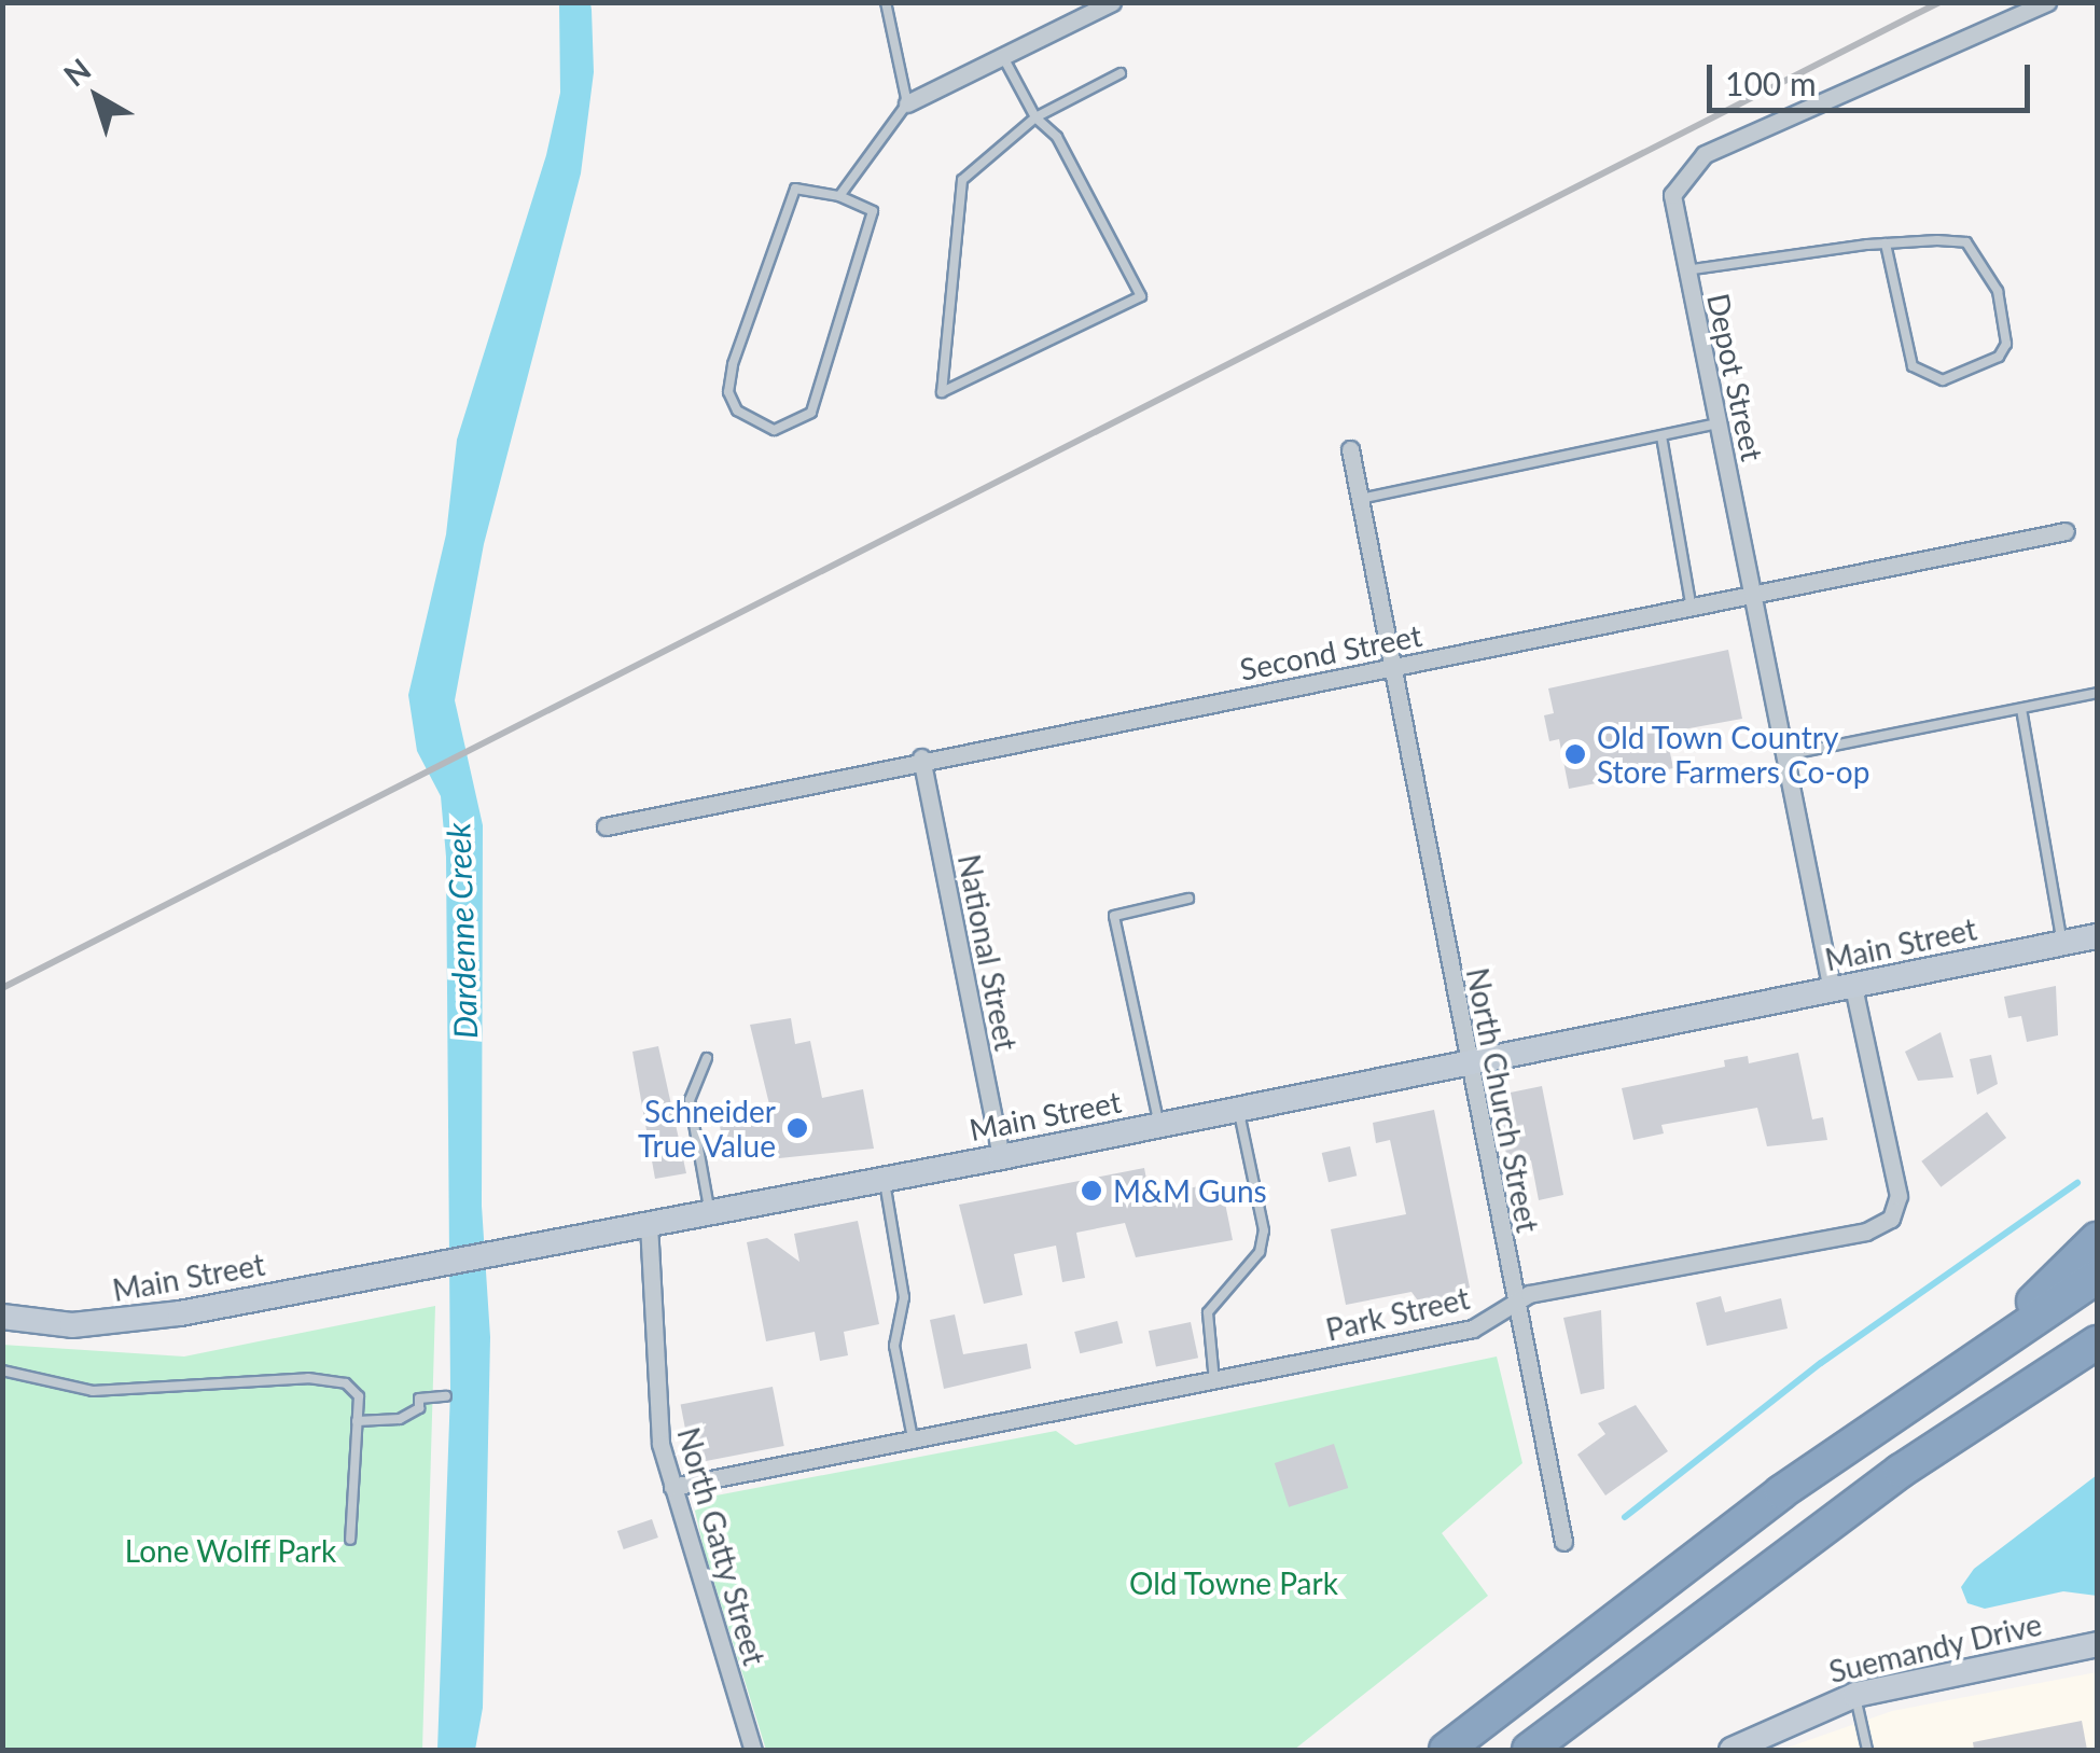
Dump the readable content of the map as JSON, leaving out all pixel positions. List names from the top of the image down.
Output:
{
  "streets": {
    "street": [
      "Depot Street",
      "Second Street",
      "Main Street",
      "National Street",
      "North Church Street",
      "Park Street",
      "North Gatty Street",
      "Suemandy Drive"
    ]
  },
  "crossings": [
    ["Depot Street", "Second Street"],
    ["Depot Street", "Main Street"],
    ["Depot Street", "Park Street"],
    ["Second Street", "National Street"],
    ["Second Street", "North Church Street"],
    ["Main Street", "National Street"],
    ["Main Street", "North Church Street"],
    ["Main Street", "Park Street"],
    ["Main Street", "North Gatty Street"],
    ["North Church Street", "Park Street"],
    ["Park Street", "North Gatty Street"]
  ],
  "water": ["Dardenne Creek"],
  "parks": ["Lone Wolff Park", "Old Towne Park"],
  "places": ["Old Town Country Store Farmers Co-op", "Schneider True Value", "M&M Guns"],
  "scale_bar": "100 m",
  "north": "top left"
}
